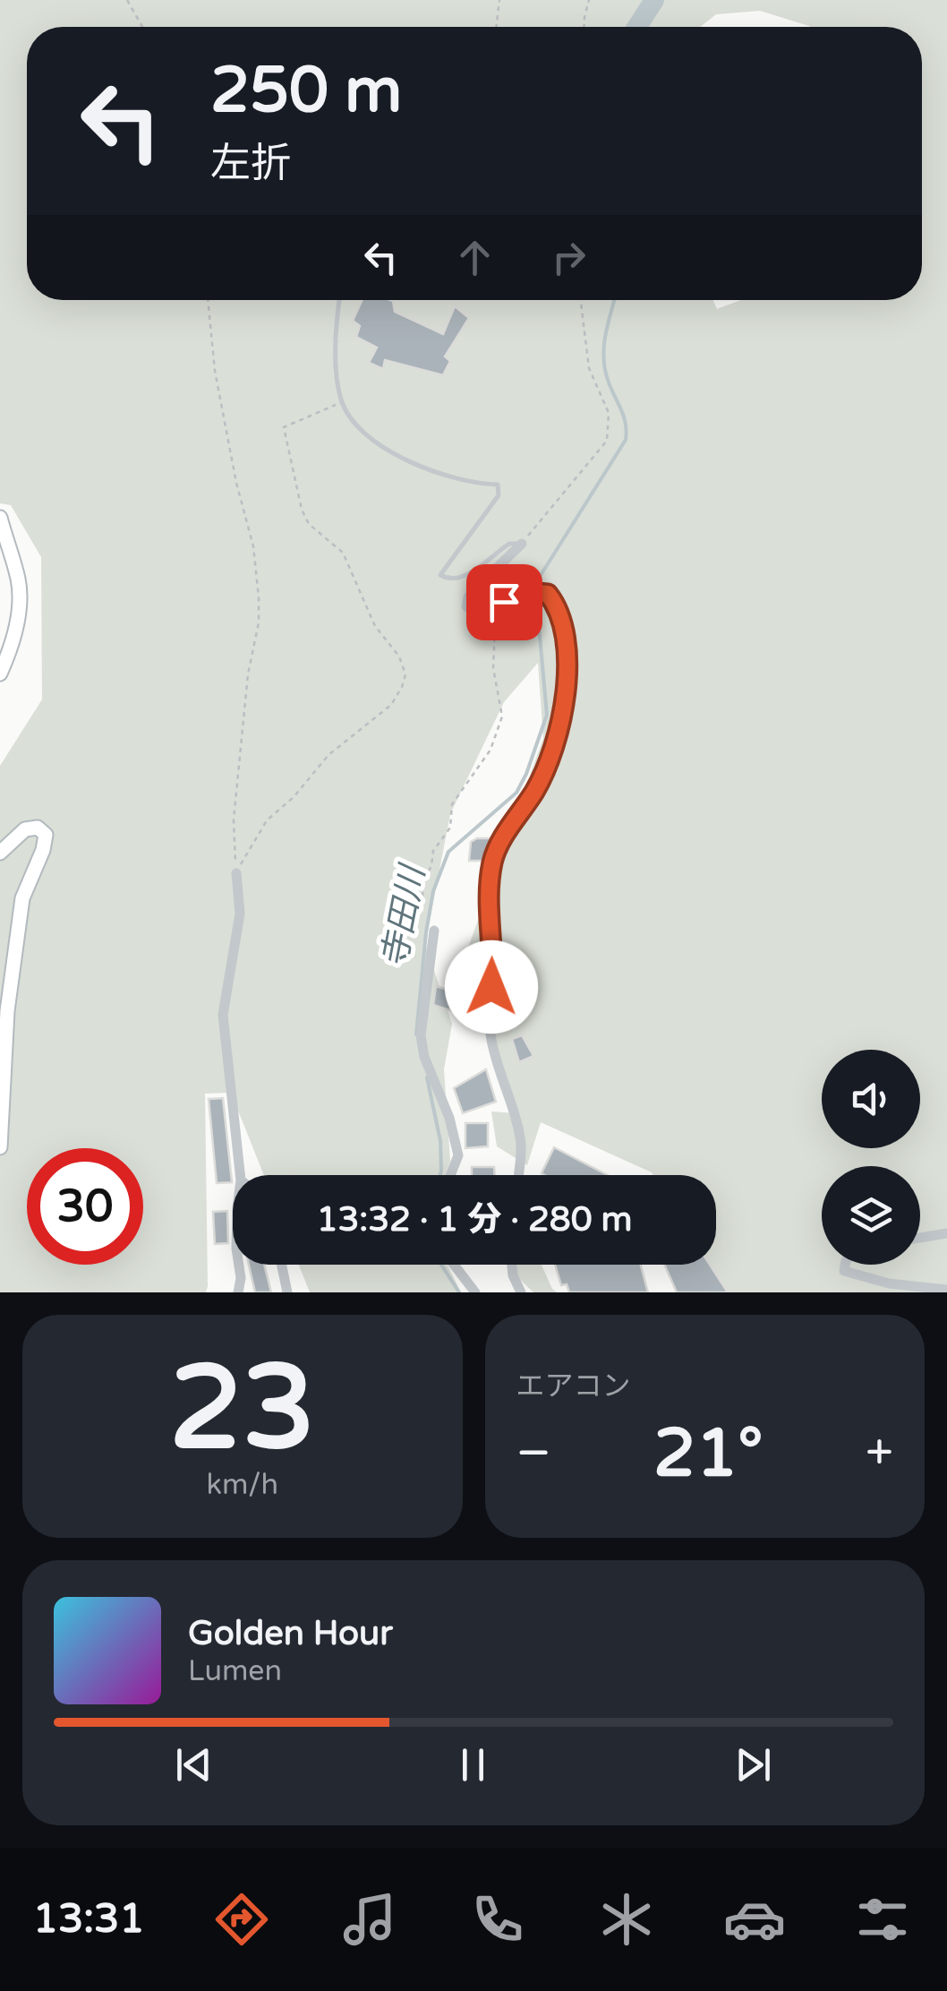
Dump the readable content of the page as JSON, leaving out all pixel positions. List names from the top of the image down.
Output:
{
  "water": ["寺田川"],
  "page": {
    "turn": ["250 m", "左折"],
    "limit": "30",
    "trip": "13:32 · 1 分 · 280 m",
    "tile": [
      ["23", "km/h"],
      "エアコン"
    ],
    "heat": ["−", "21°", "+"],
    "song": ["Golden Hour", "Lumen"],
    "tabs": "13:31"
  }
}
